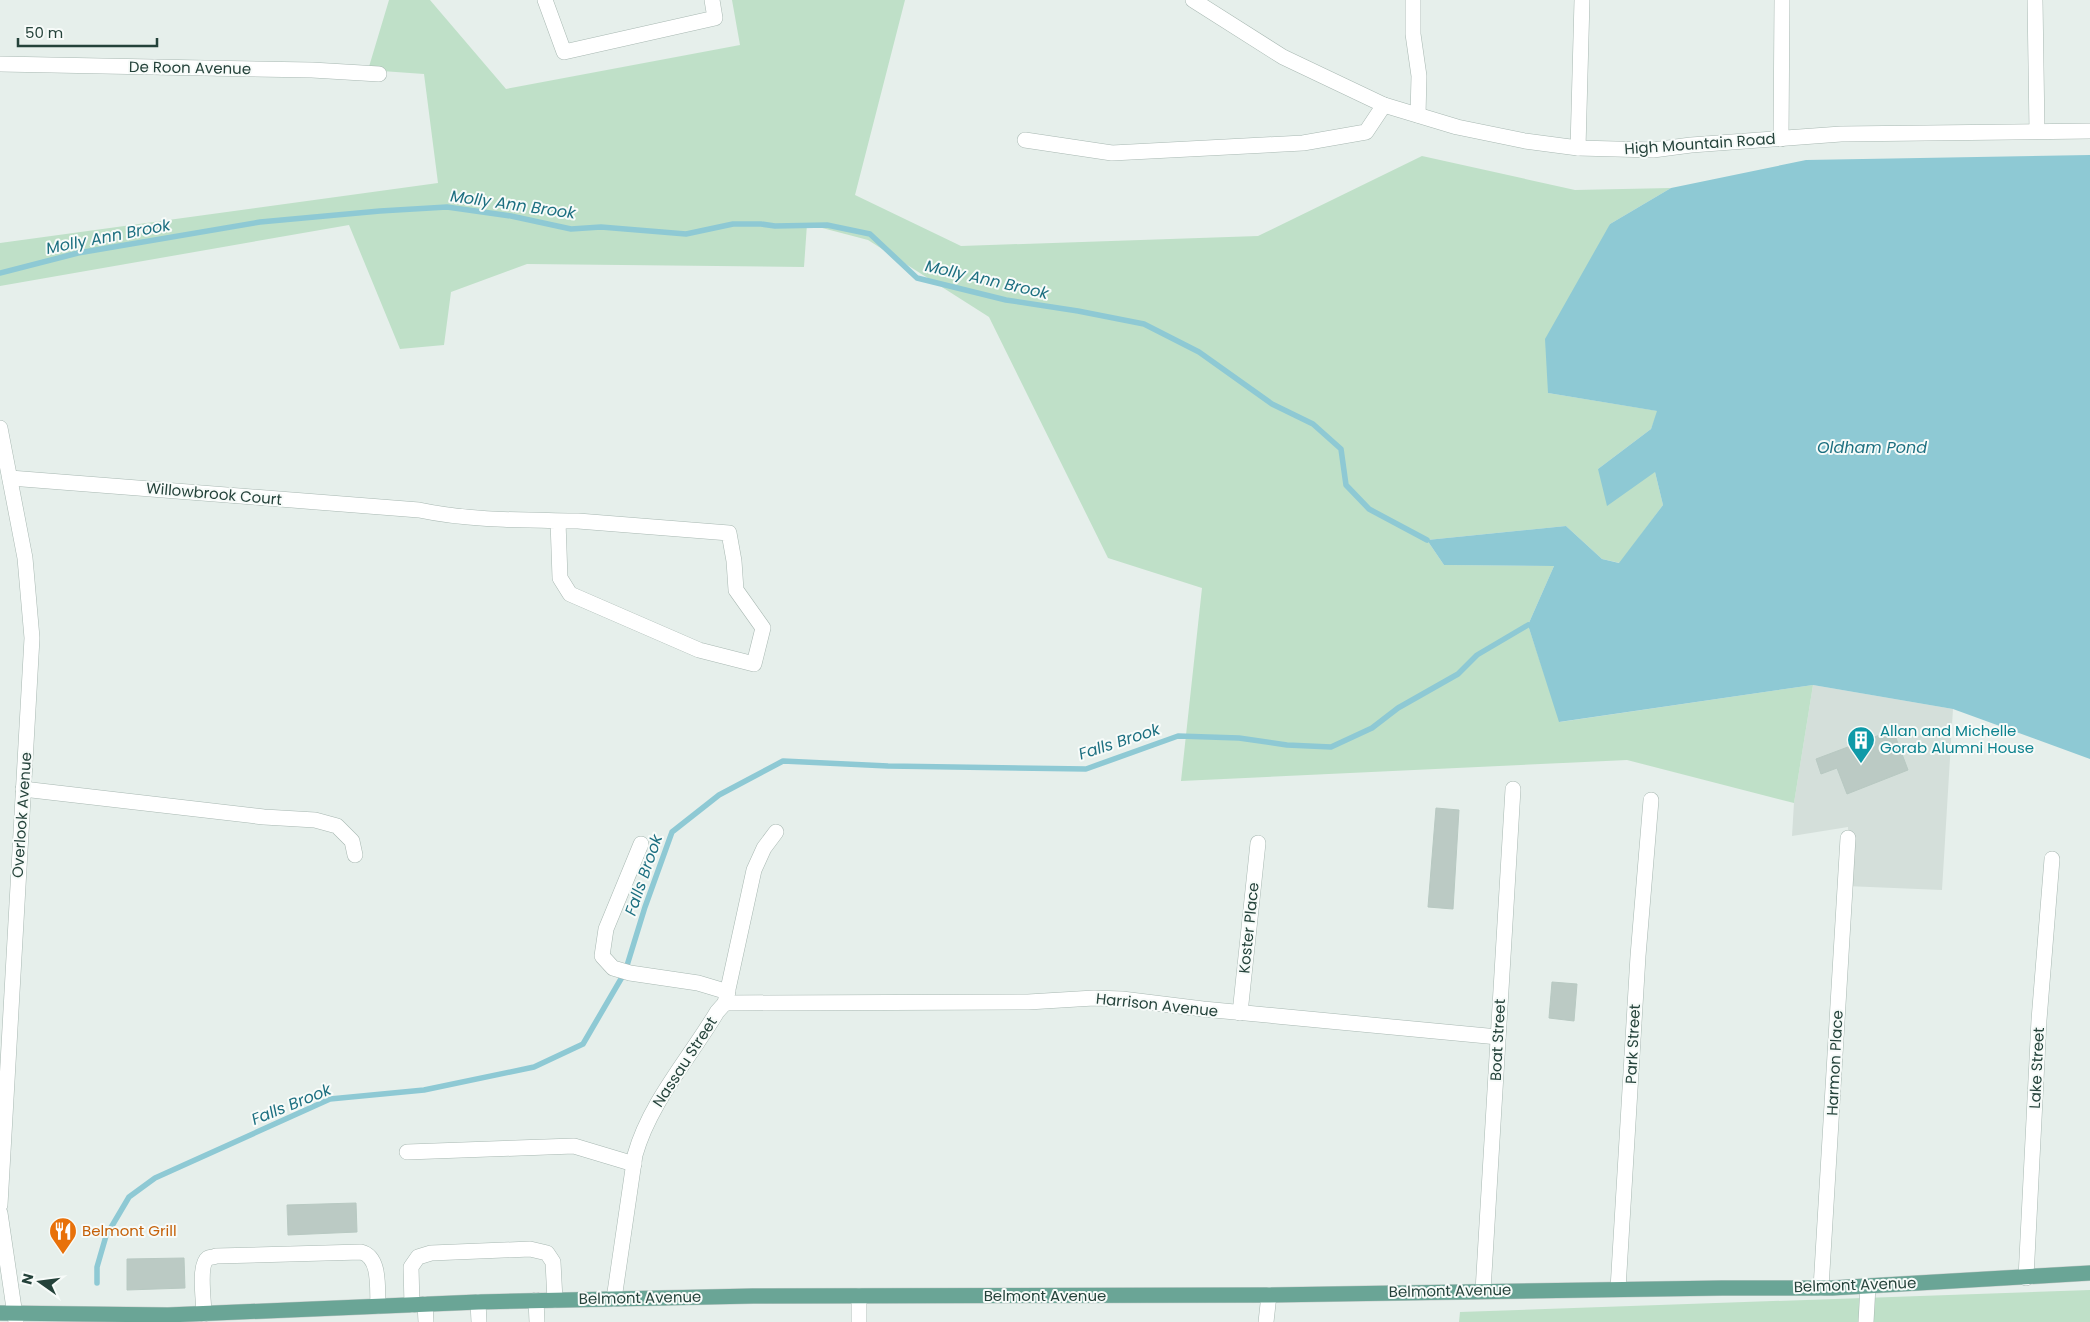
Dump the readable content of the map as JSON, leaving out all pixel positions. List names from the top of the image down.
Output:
{
  "streets": {
    "main road": ["Belmont Avenue"],
    "street": [
      "De Roon Avenue",
      "High Mountain Road",
      "Willowbrook Court",
      "Overlook Avenue",
      "Koster Place",
      "Harrison Avenue",
      "Boat Street",
      "Park Street",
      "Nassau Street",
      "Harmon Place",
      "Lake Street"
    ]
  },
  "crossings": [
    ["Willowbrook Court", "Overlook Avenue"],
    ["Koster Place", "Harrison Avenue"],
    ["Harrison Avenue", "Boat Street"],
    ["Harrison Avenue", "Nassau Street"],
    ["Boat Street", "Belmont Avenue"],
    ["Park Street", "Belmont Avenue"],
    ["Nassau Street", "Belmont Avenue"],
    ["Harmon Place", "Belmont Avenue"],
    ["Lake Street", "Belmont Avenue"]
  ],
  "water": ["Molly Ann Brook", "Oldham Pond", "Falls Brook"],
  "places": {
    "building": ["Allan and Michelle Gorab Alumni House"],
    "restaurant": ["Belmont Grill"]
  },
  "scale_bar": "50 m",
  "north": "left"
}
